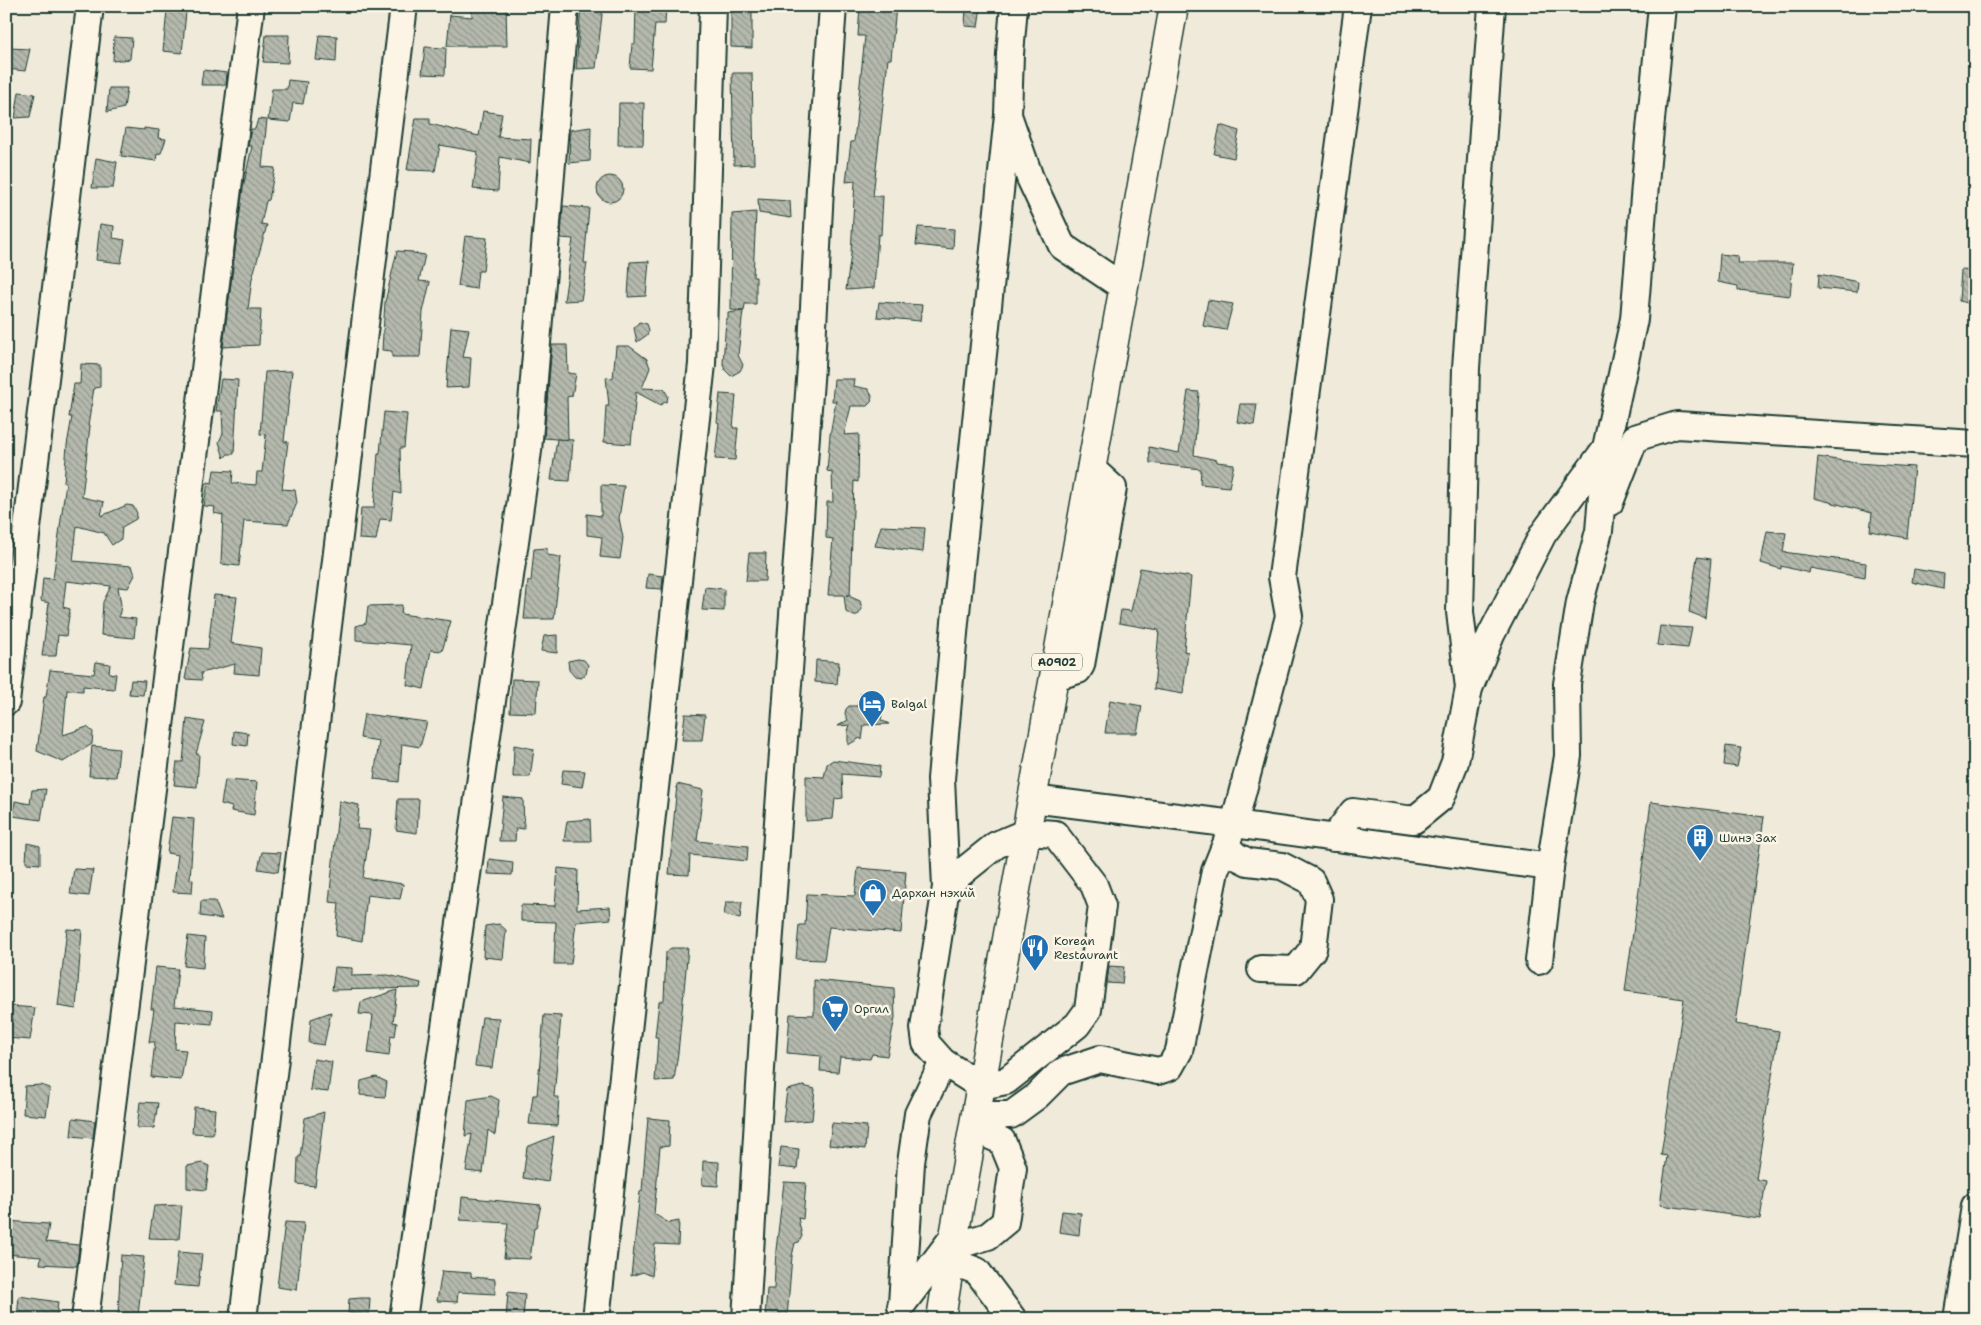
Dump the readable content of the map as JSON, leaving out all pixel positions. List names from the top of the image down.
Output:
{
  "streets": {
    "highway": ["A0902"]
  },
  "places": {
    "hotel": ["Baigal"],
    "building": ["Шинэ Зах"],
    "shop": ["Дархан нэхий"],
    "restaurant": ["Korean Restaurant"],
    "supermarket": ["Оргил"]
  }
}
